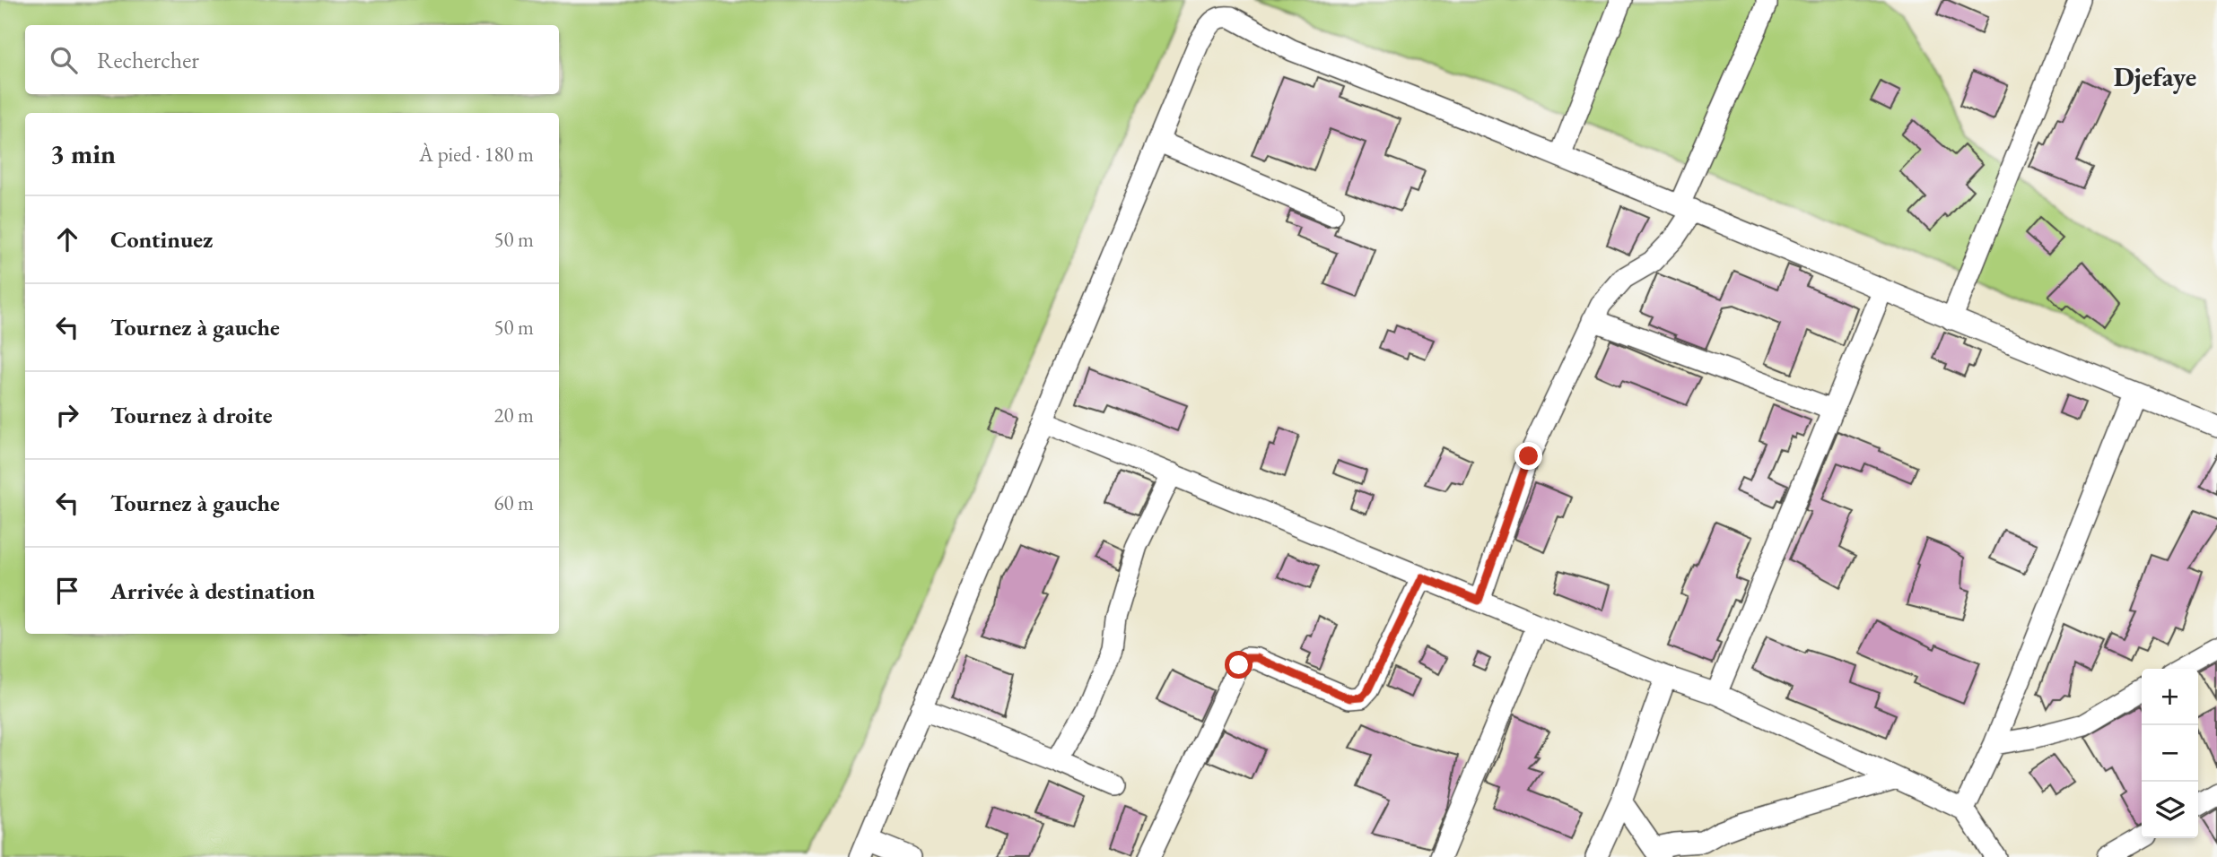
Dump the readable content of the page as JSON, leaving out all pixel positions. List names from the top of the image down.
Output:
{
  "districts": ["Djefaye"],
  "page": {
    "search": "Rechercher",
    "heading": ["3 min", "À pied · 180 m"],
    "list": [
      ["Continuez", "50 m"],
      ["Tournez à gauche", "50 m"],
      ["Tournez à droite", "20 m"],
      ["Tournez à gauche", "60 m"],
      "Arrivée à destination"
    ],
    "map_buttons": ["+", "−"]
  }
}
